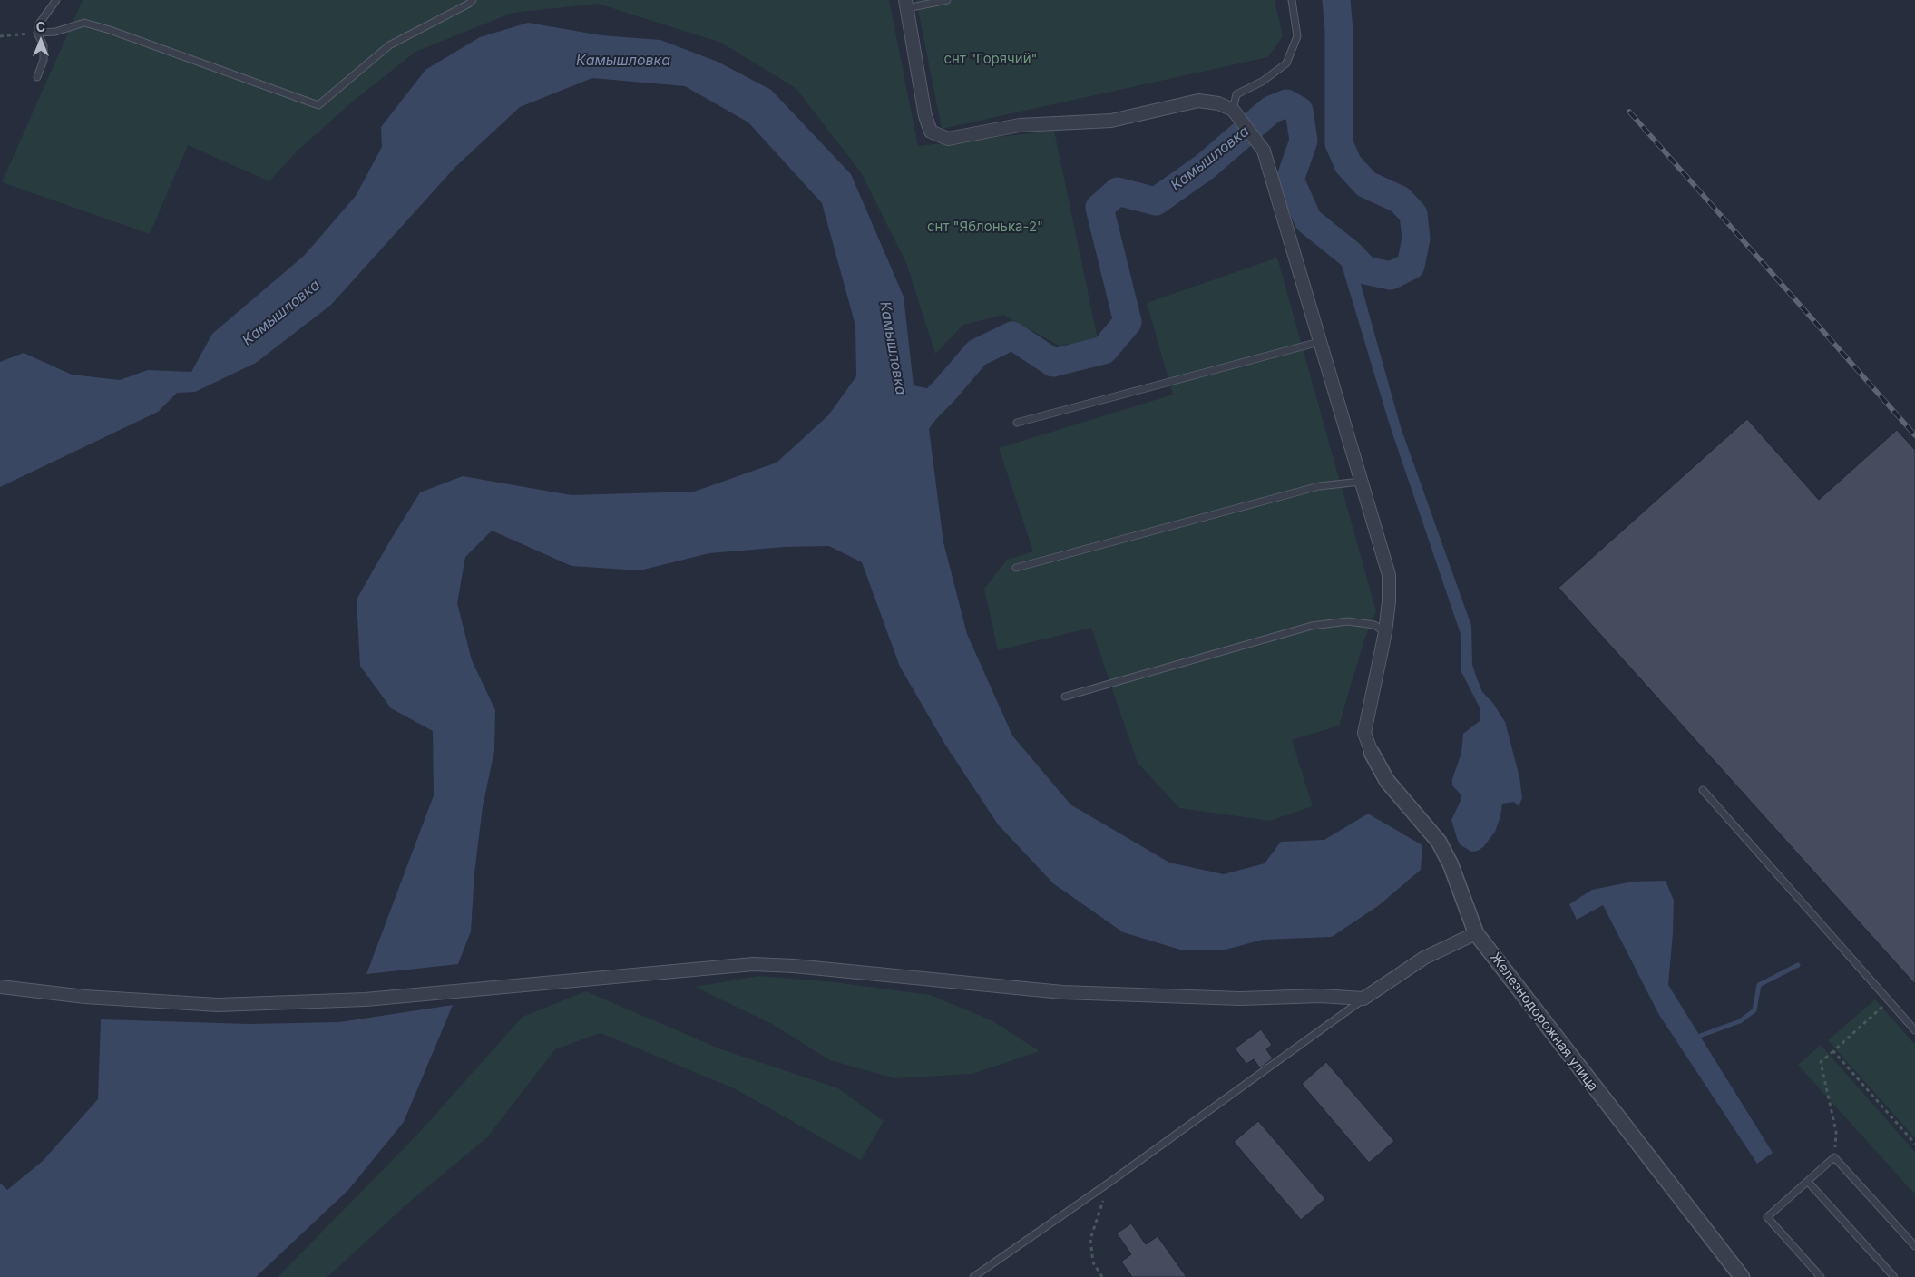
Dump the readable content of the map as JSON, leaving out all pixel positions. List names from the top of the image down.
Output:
{
  "streets": {
    "street": ["Железнодорожная улица"]
  },
  "water": ["Камышловка"],
  "parks": ["снт \"Горячий\"", "снт \"Яблонька-2\""],
  "north": "top"
}
